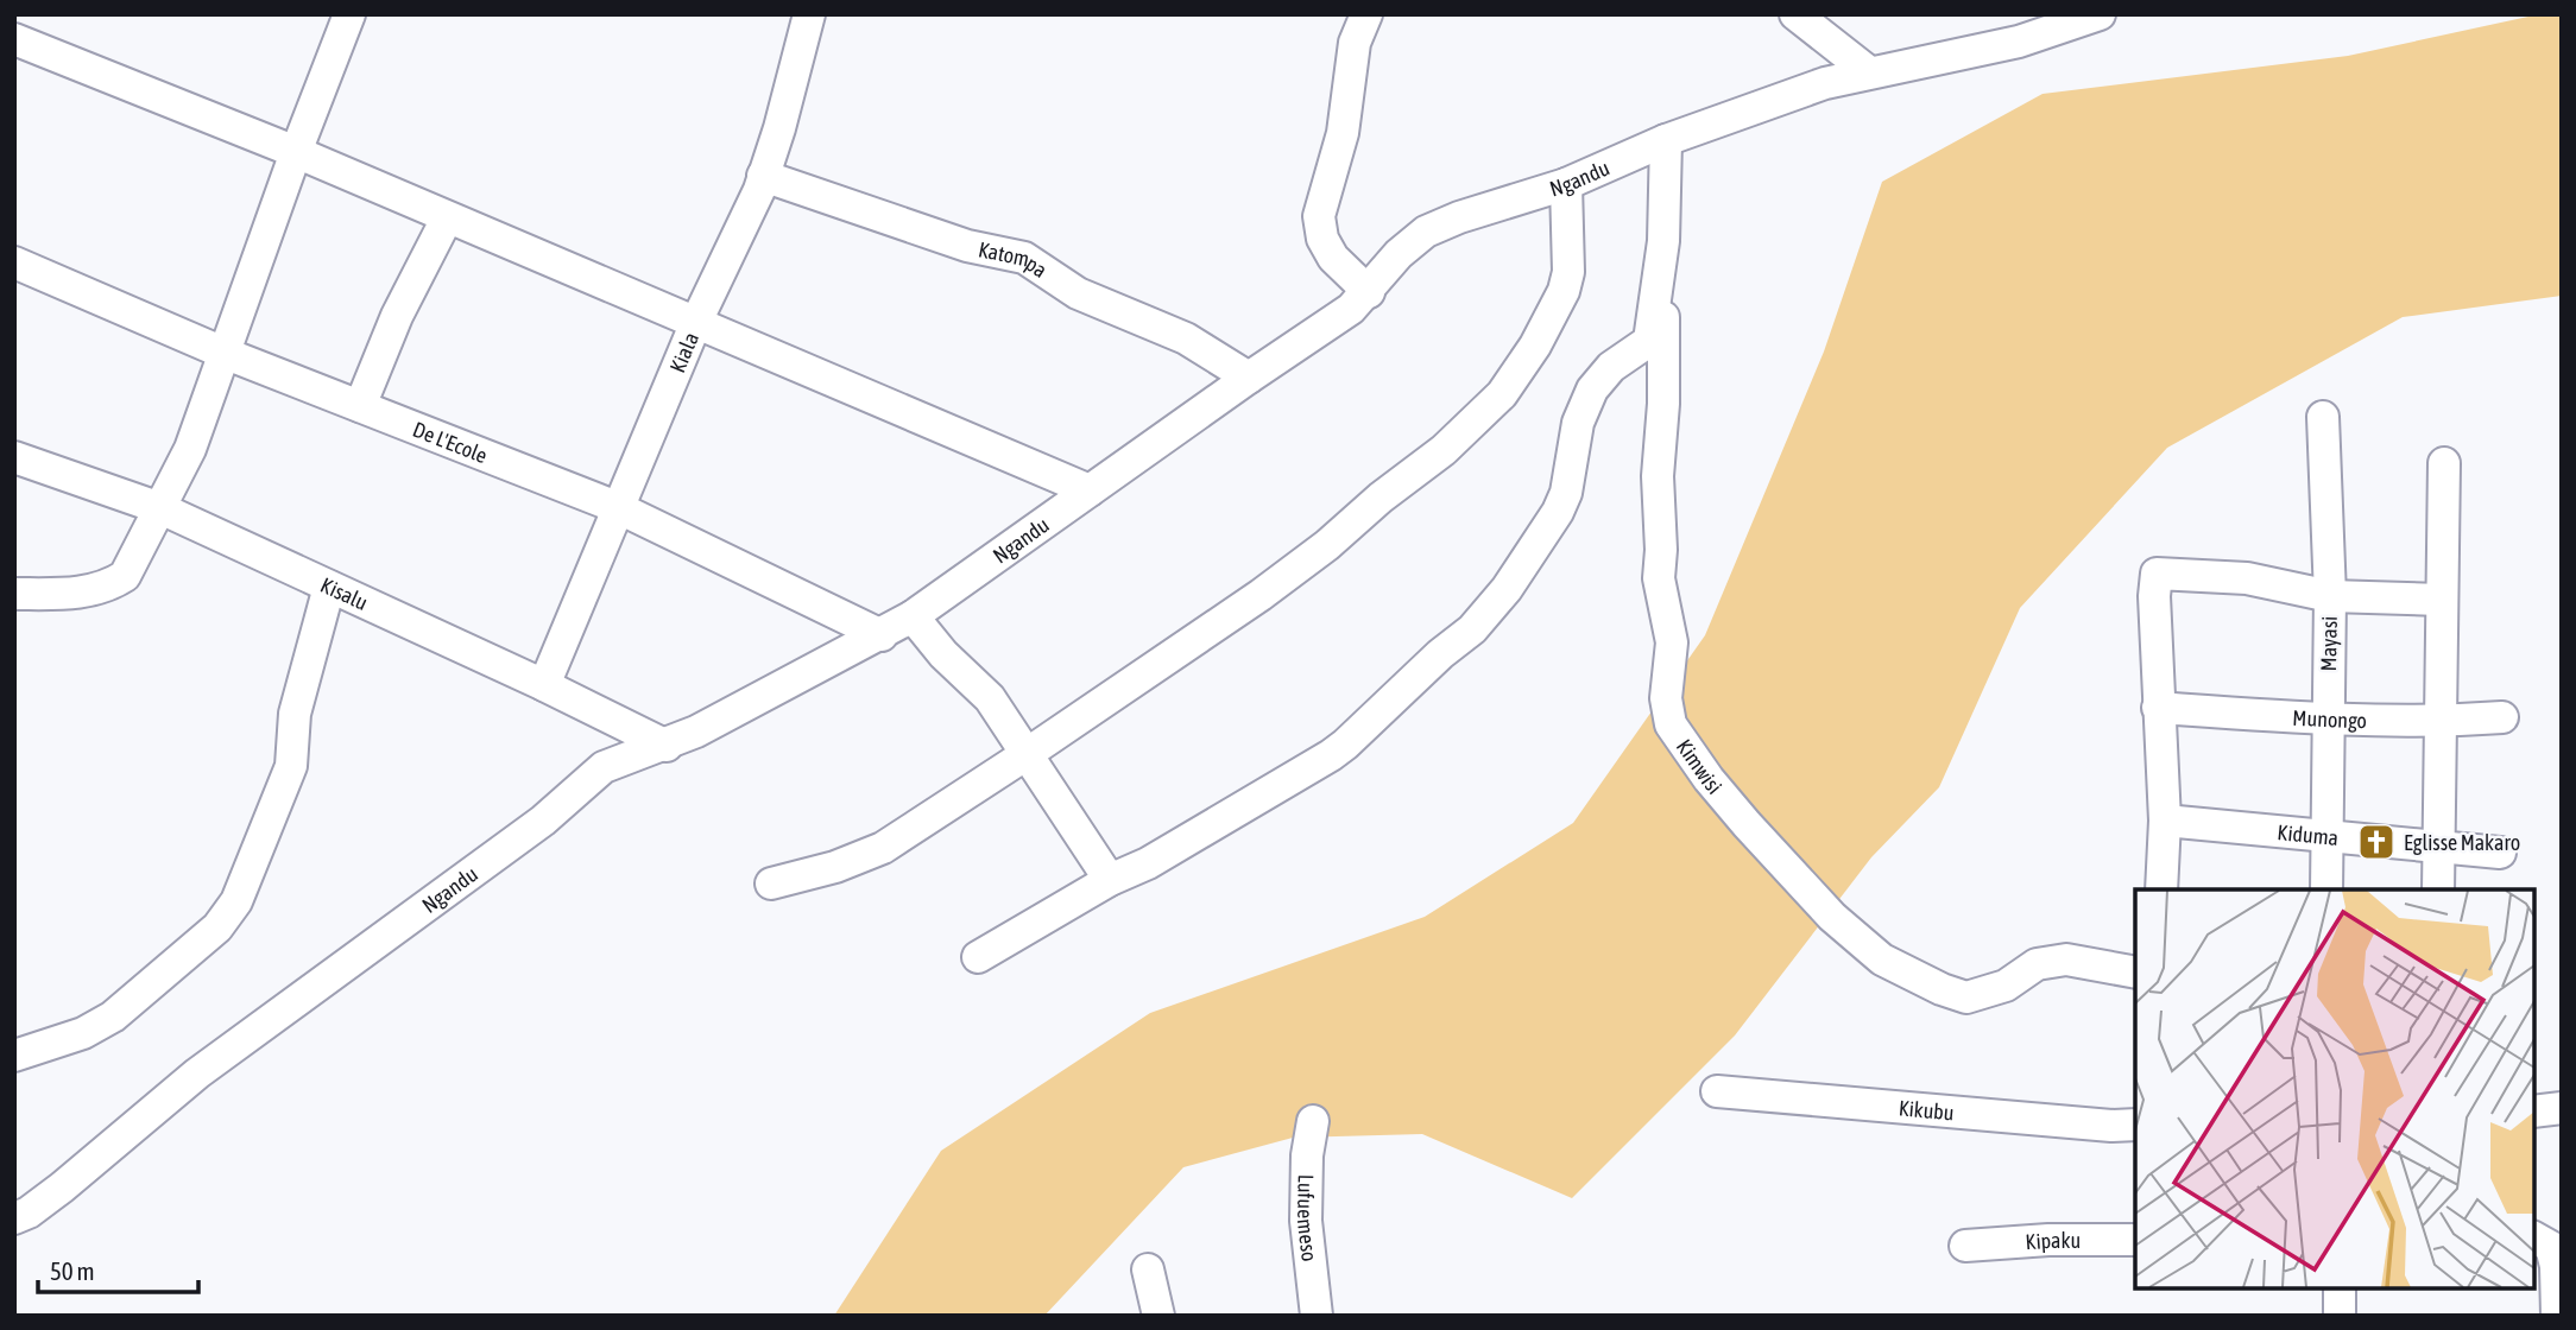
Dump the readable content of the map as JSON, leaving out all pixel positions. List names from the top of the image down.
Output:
{
  "streets": {
    "street": [
      "Ngandu",
      "Katompa",
      "Kiala",
      "De L'Ecole",
      "Kisalu",
      "Mayasi",
      "Munongo",
      "Kimwisi",
      "Kiduma",
      "Kikubu",
      "Lufuemeso",
      "Kipaku"
    ]
  },
  "crossings": [
    ["Ngandu", "Katompa"],
    ["Ngandu", "De L'Ecole"],
    ["Ngandu", "Kisalu"],
    ["Katompa", "Kiala"],
    ["Kiala", "De L'Ecole"],
    ["Kiala", "Kisalu"],
    ["Mayasi", "Munongo"],
    ["Mayasi", "Kiduma"]
  ],
  "places": {
    "church": ["Eglisse Makaro"]
  },
  "scale_bar": "50 m"
}
